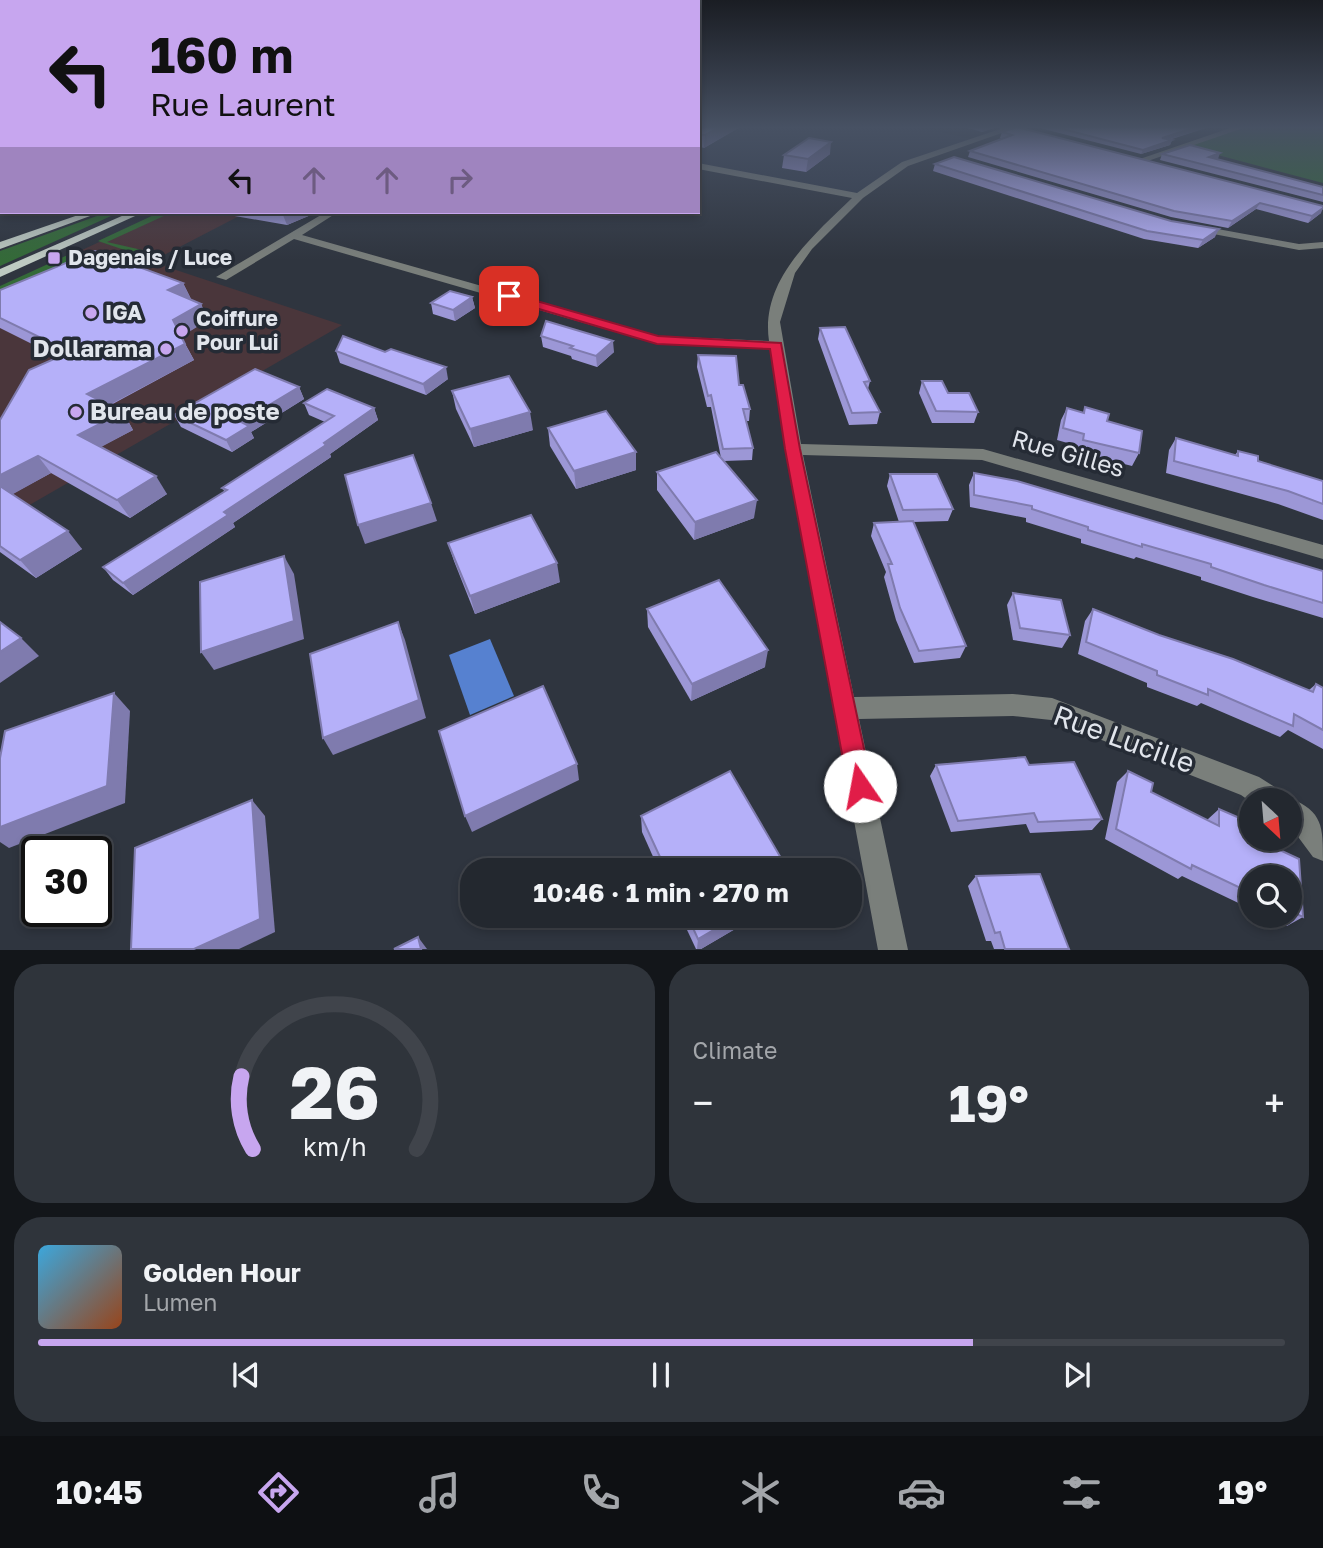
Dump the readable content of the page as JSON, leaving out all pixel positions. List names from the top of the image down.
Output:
{
  "streets": {
    "street": ["Rue Gilles", "Rue Lucille"]
  },
  "places": {
    "transit": ["Dagenais / Luce"],
    "other": [
      "IGA",
      "Coiffure Pour Lui",
      "Dollarama",
      "Bureau de poste"
    ]
  },
  "north": "bottom right",
  "page": {
    "turn": ["160 m", "Rue Laurent"],
    "limit": "30",
    "trip": "10:46 · 1 min · 270 m",
    "tile": "Climate",
    "heat": ["−", "19°", "+"],
    "song": ["Golden Hour", "Lumen"],
    "tabs": ["10:45", "19°"],
    "gauge": ["26", "km/h"]
  }
}
